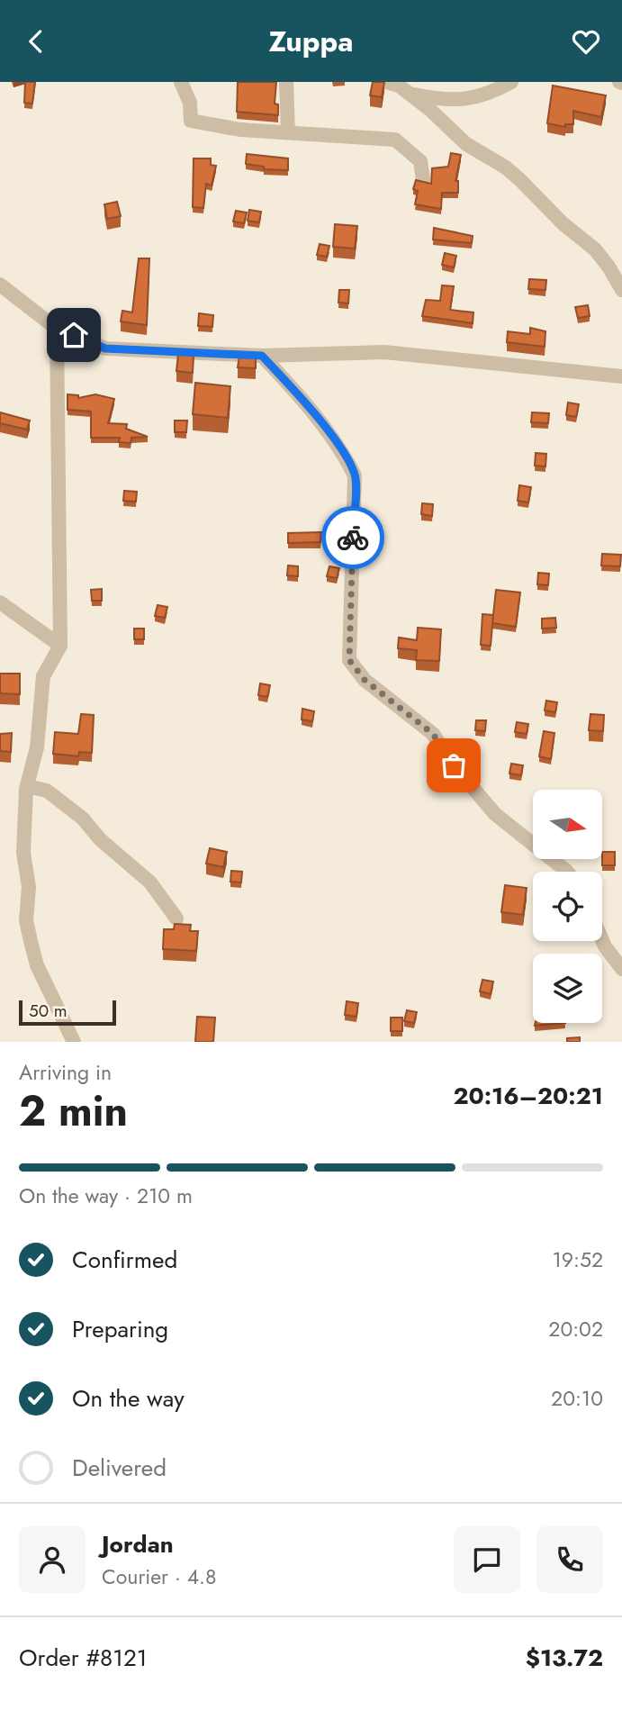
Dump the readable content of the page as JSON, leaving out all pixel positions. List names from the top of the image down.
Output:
{
  "scale_bar": "50 m",
  "north": "right",
  "page": {
    "header": "Zuppa",
    "scale": "50 m",
    "heading": ["2 min", "Arriving in", "20:16–20:21"],
    "panel": [
      "Jordan",
      "Courier · 4.8",
      "Order #8121",
      "$13.72"
    ],
    "bar": "On the way · 210 m",
    "list": [
      ["Confirmed", "19:52"],
      ["Preparing", "20:02"],
      ["On the way", "20:10"],
      "Delivered"
    ]
  }
}
